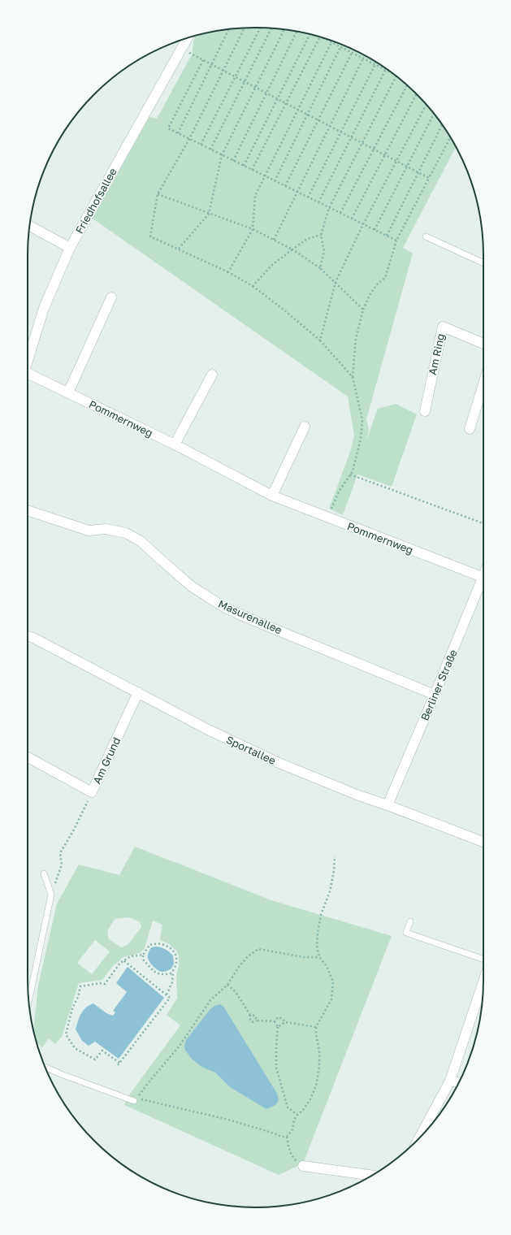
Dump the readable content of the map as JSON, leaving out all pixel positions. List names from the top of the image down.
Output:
{
  "streets": {
    "street": [
      "Friedhofsallee",
      "Am Ring",
      "Pommernweg",
      "Masurenallee",
      "Berliner Straße",
      "Sportallee",
      "Am Grund"
    ]
  },
  "crossings": [
    ["Masurenallee", "Berliner Straße"],
    ["Berliner Straße", "Sportallee"],
    ["Sportallee", "Am Grund"]
  ]
}
